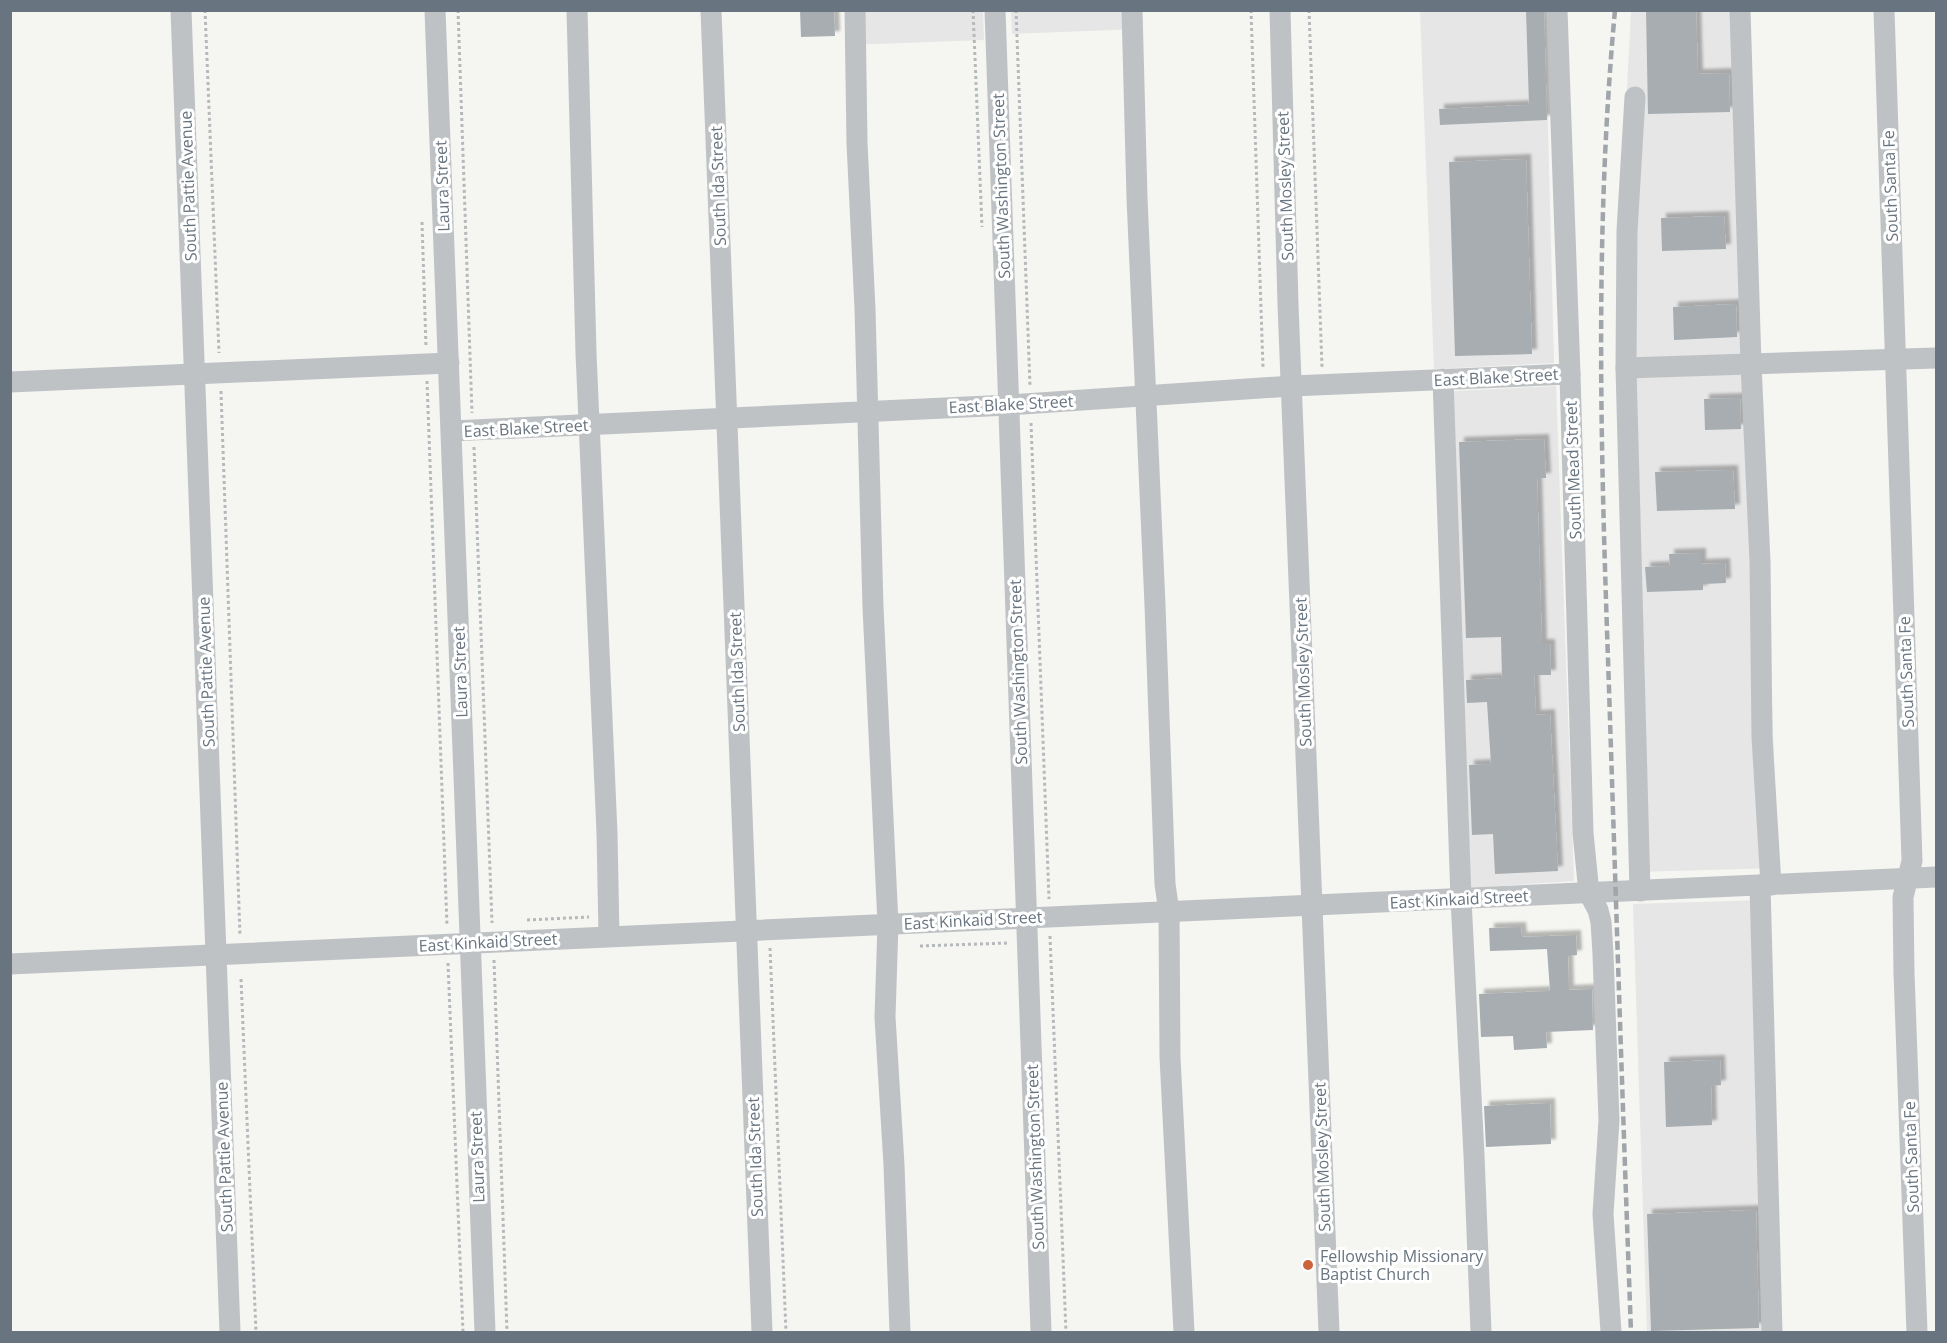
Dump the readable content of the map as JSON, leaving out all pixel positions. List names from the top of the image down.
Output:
{
  "streets": {
    "street": [
      "South Pattie Avenue",
      "Laura Street",
      "South Ida Street",
      "South Washington Street",
      "South Mosley Street",
      "South Santa Fe",
      "East Blake Street",
      "South Mead Street",
      "East Kinkaid Street"
    ]
  },
  "crossings": [
    ["South Pattie Avenue", "East Kinkaid Street"],
    ["Laura Street", "East Blake Street"],
    ["Laura Street", "East Kinkaid Street"],
    ["South Ida Street", "East Blake Street"],
    ["South Ida Street", "East Kinkaid Street"],
    ["South Washington Street", "East Blake Street"],
    ["South Washington Street", "East Kinkaid Street"],
    ["South Mosley Street", "East Blake Street"],
    ["South Mosley Street", "East Kinkaid Street"],
    ["South Santa Fe", "East Kinkaid Street"],
    ["East Blake Street", "South Mead Street"],
    ["South Mead Street", "East Kinkaid Street"]
  ],
  "places": ["Fellowship Missionary Baptist Church"]
}
